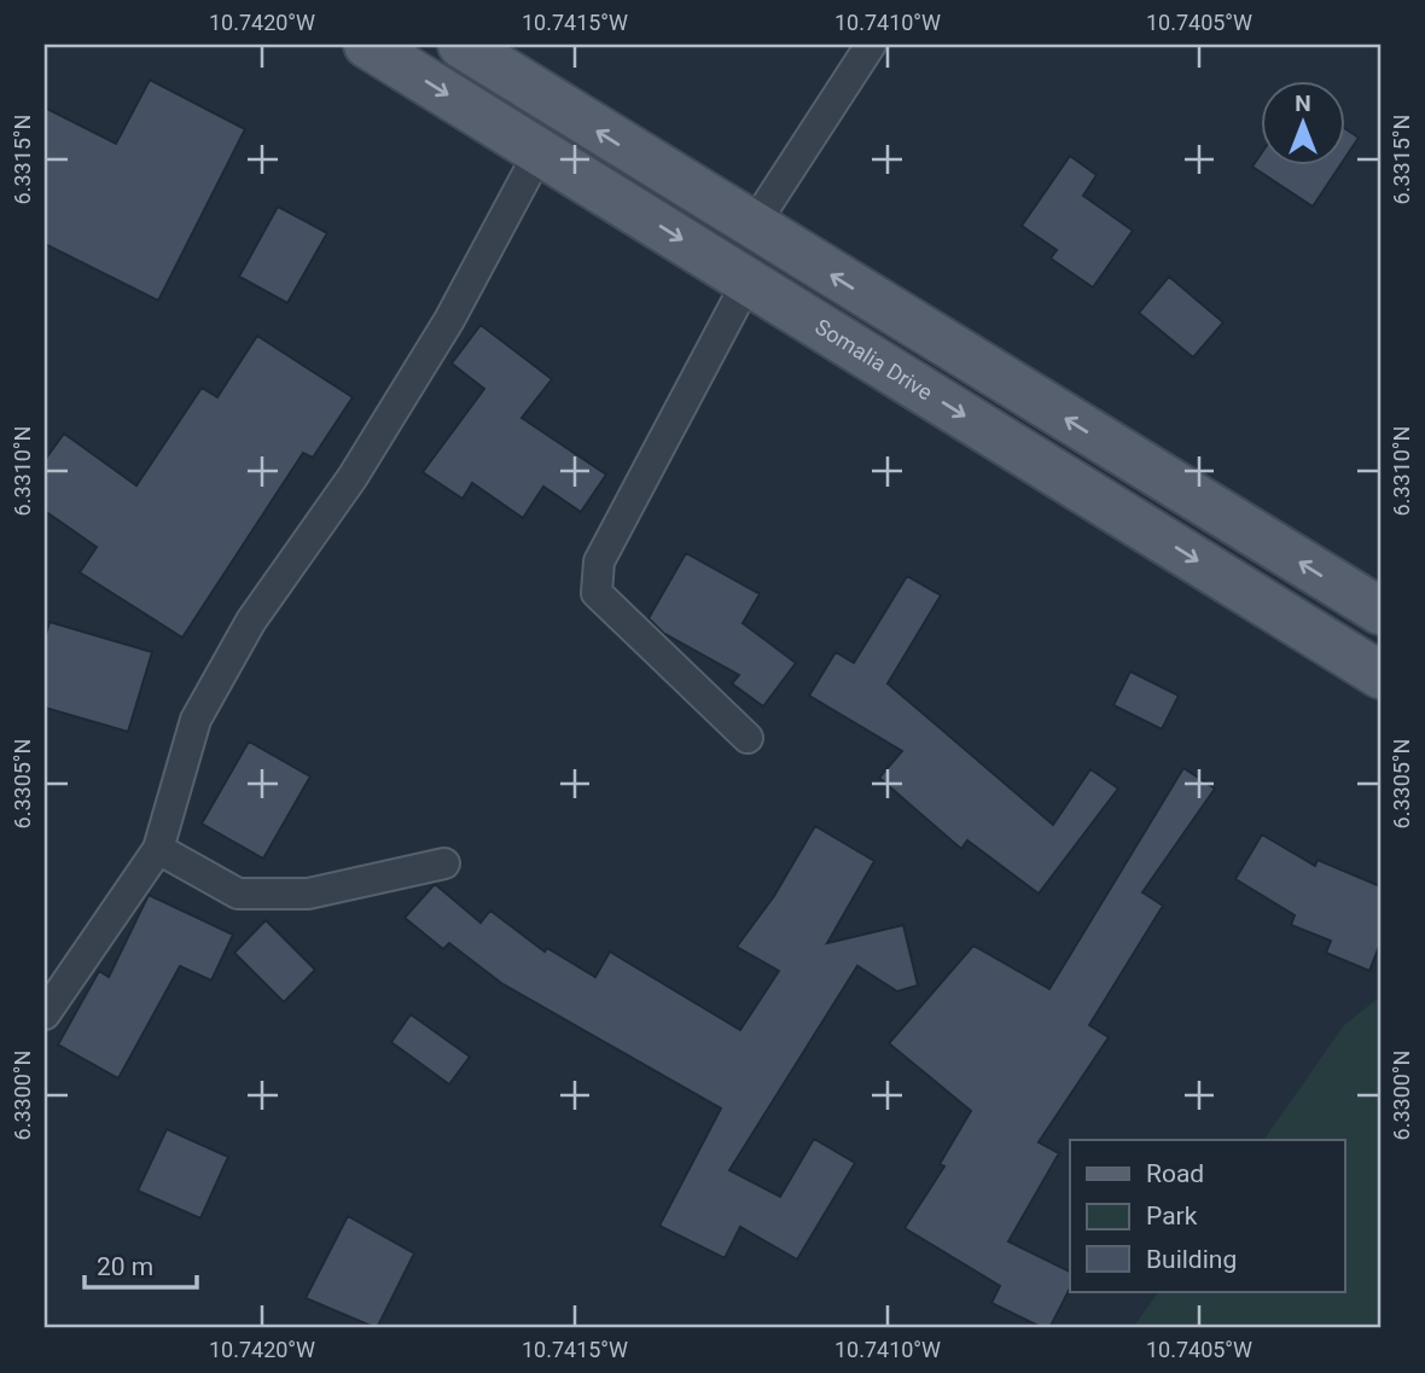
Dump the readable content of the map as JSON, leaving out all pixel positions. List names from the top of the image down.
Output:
{
  "streets": {
    "main road": ["Somalia Drive"]
  },
  "legend": ["Road", "Park", "Building"],
  "scale_bar": "20 m",
  "north": "top",
  "coordinates": [
    "10.7420°W",
    "10.7415°W",
    "10.7410°W",
    "10.7405°W",
    "6.3315°N",
    "6.3310°N",
    "6.3305°N",
    "6.3300°N"
  ]
}
